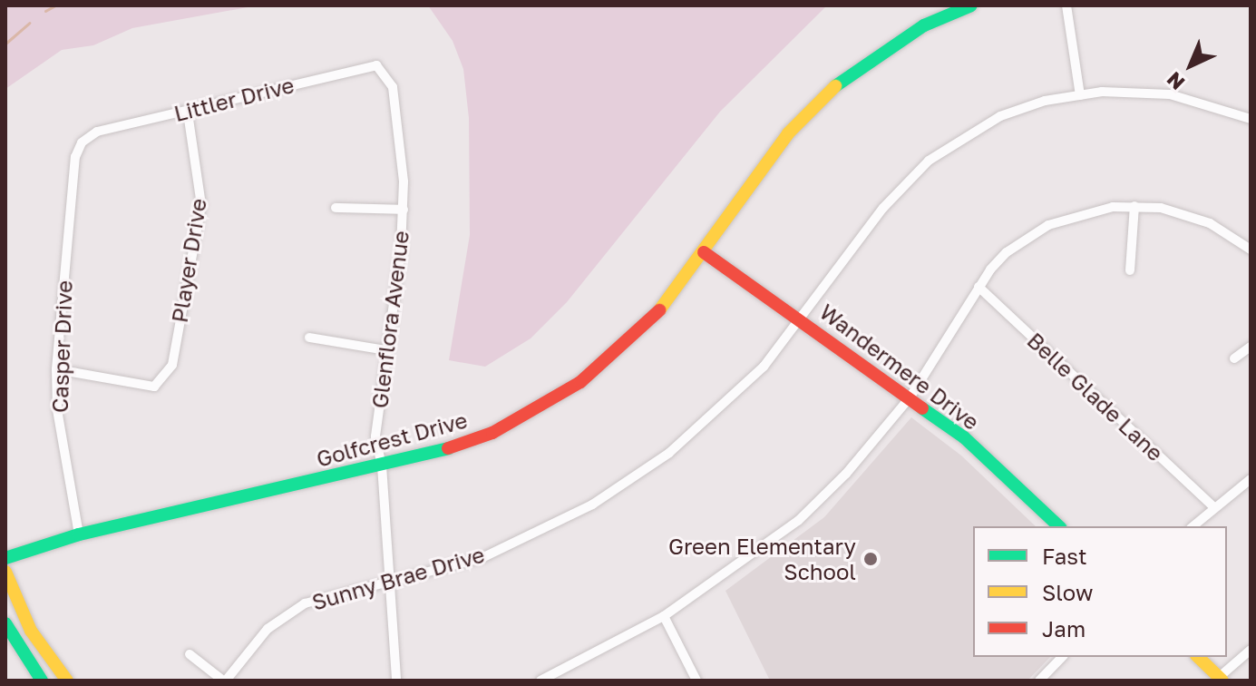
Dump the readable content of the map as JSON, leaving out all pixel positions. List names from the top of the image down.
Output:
{
  "streets": {
    "street": [
      "Littler Drive",
      "Player Drive",
      "Glenflora Avenue",
      "Casper Drive",
      "Wandermere Drive",
      "Belle Glade Lane",
      "Golfcrest Drive",
      "Sunny Brae Drive"
    ]
  },
  "crossings": [
    ["Littler Drive", "Player Drive"],
    ["Littler Drive", "Glenflora Avenue"],
    ["Littler Drive", "Casper Drive"],
    ["Player Drive", "Casper Drive"],
    ["Glenflora Avenue", "Golfcrest Drive"],
    ["Glenflora Avenue", "Sunny Brae Drive"],
    ["Casper Drive", "Golfcrest Drive"],
    ["Wandermere Drive", "Golfcrest Drive"],
    ["Wandermere Drive", "Sunny Brae Drive"]
  ],
  "places": ["Green Elementary School"],
  "legend": ["Fast", "Slow", "Jam"],
  "north": "bottom left"
}
